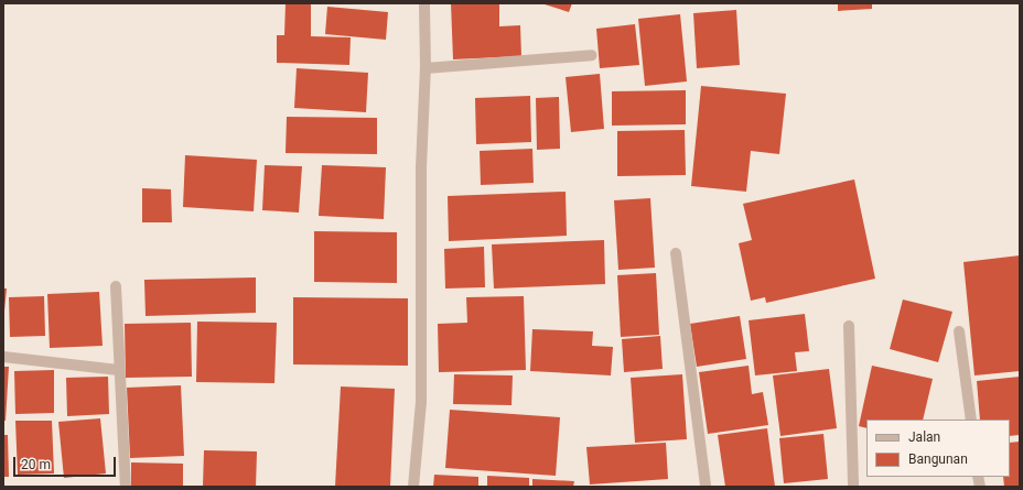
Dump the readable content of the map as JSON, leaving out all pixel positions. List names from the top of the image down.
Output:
{
  "legend": ["Jalan", "Bangunan"],
  "scale_bar": "20 m"
}
